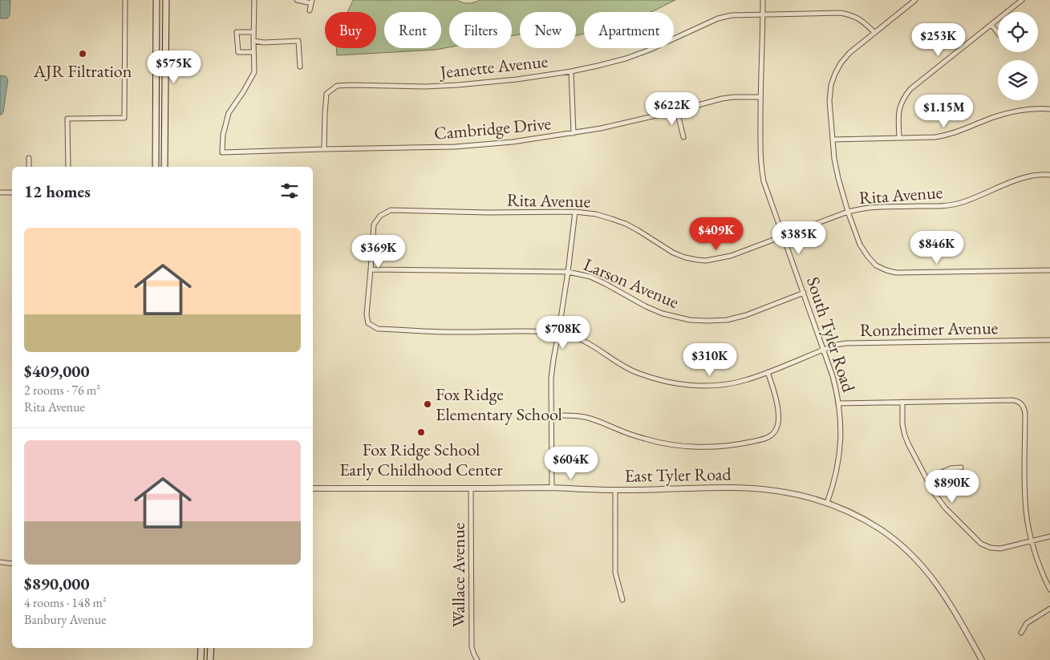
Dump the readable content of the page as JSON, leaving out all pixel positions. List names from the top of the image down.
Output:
{
  "streets": {
    "street": [
      "Jeanette Avenue",
      "Cambridge Drive",
      "Rita Avenue",
      "Larson Avenue",
      "Ronzheimer Avenue",
      "South Tyler Road",
      "East Tyler Road",
      "Wallace Avenue"
    ]
  },
  "crossings": [
    ["Jeanette Avenue", "Cambridge Drive"],
    ["Jeanette Avenue", "South Tyler Road"],
    ["Cambridge Drive", "South Tyler Road"],
    ["Rita Avenue", "Larson Avenue"],
    ["Rita Avenue", "Ronzheimer Avenue"],
    ["Rita Avenue", "South Tyler Road"],
    ["Larson Avenue", "Ronzheimer Avenue"],
    ["Larson Avenue", "South Tyler Road"],
    ["Ronzheimer Avenue", "South Tyler Road"],
    ["South Tyler Road", "East Tyler Road"],
    ["East Tyler Road", "Wallace Avenue"]
  ],
  "places": ["AJR Filtration", "Fox Ridge Elementary School", "Fox Ridge School Early Childhood Center"],
  "page": {
    "chip": [
      "Buy",
      "Rent",
      "Filters",
      "New",
      "Apartment"
    ],
    "price": [
      "$253K",
      "$575K",
      "$622K",
      "$1.15M",
      "$409K",
      "$385K",
      "$846K",
      "$369K",
      "$708K",
      "$310K",
      "$604K",
      "$890K"
    ],
    "heading": "12 homes",
    "list": [
      {
        "name": "$409,000",
        "note": "2 rooms · 76 m² · Rita Avenue"
      },
      {
        "name": "$890,000",
        "note": "4 rooms · 148 m² · Banbury Avenue"
      }
    ]
  }
}
